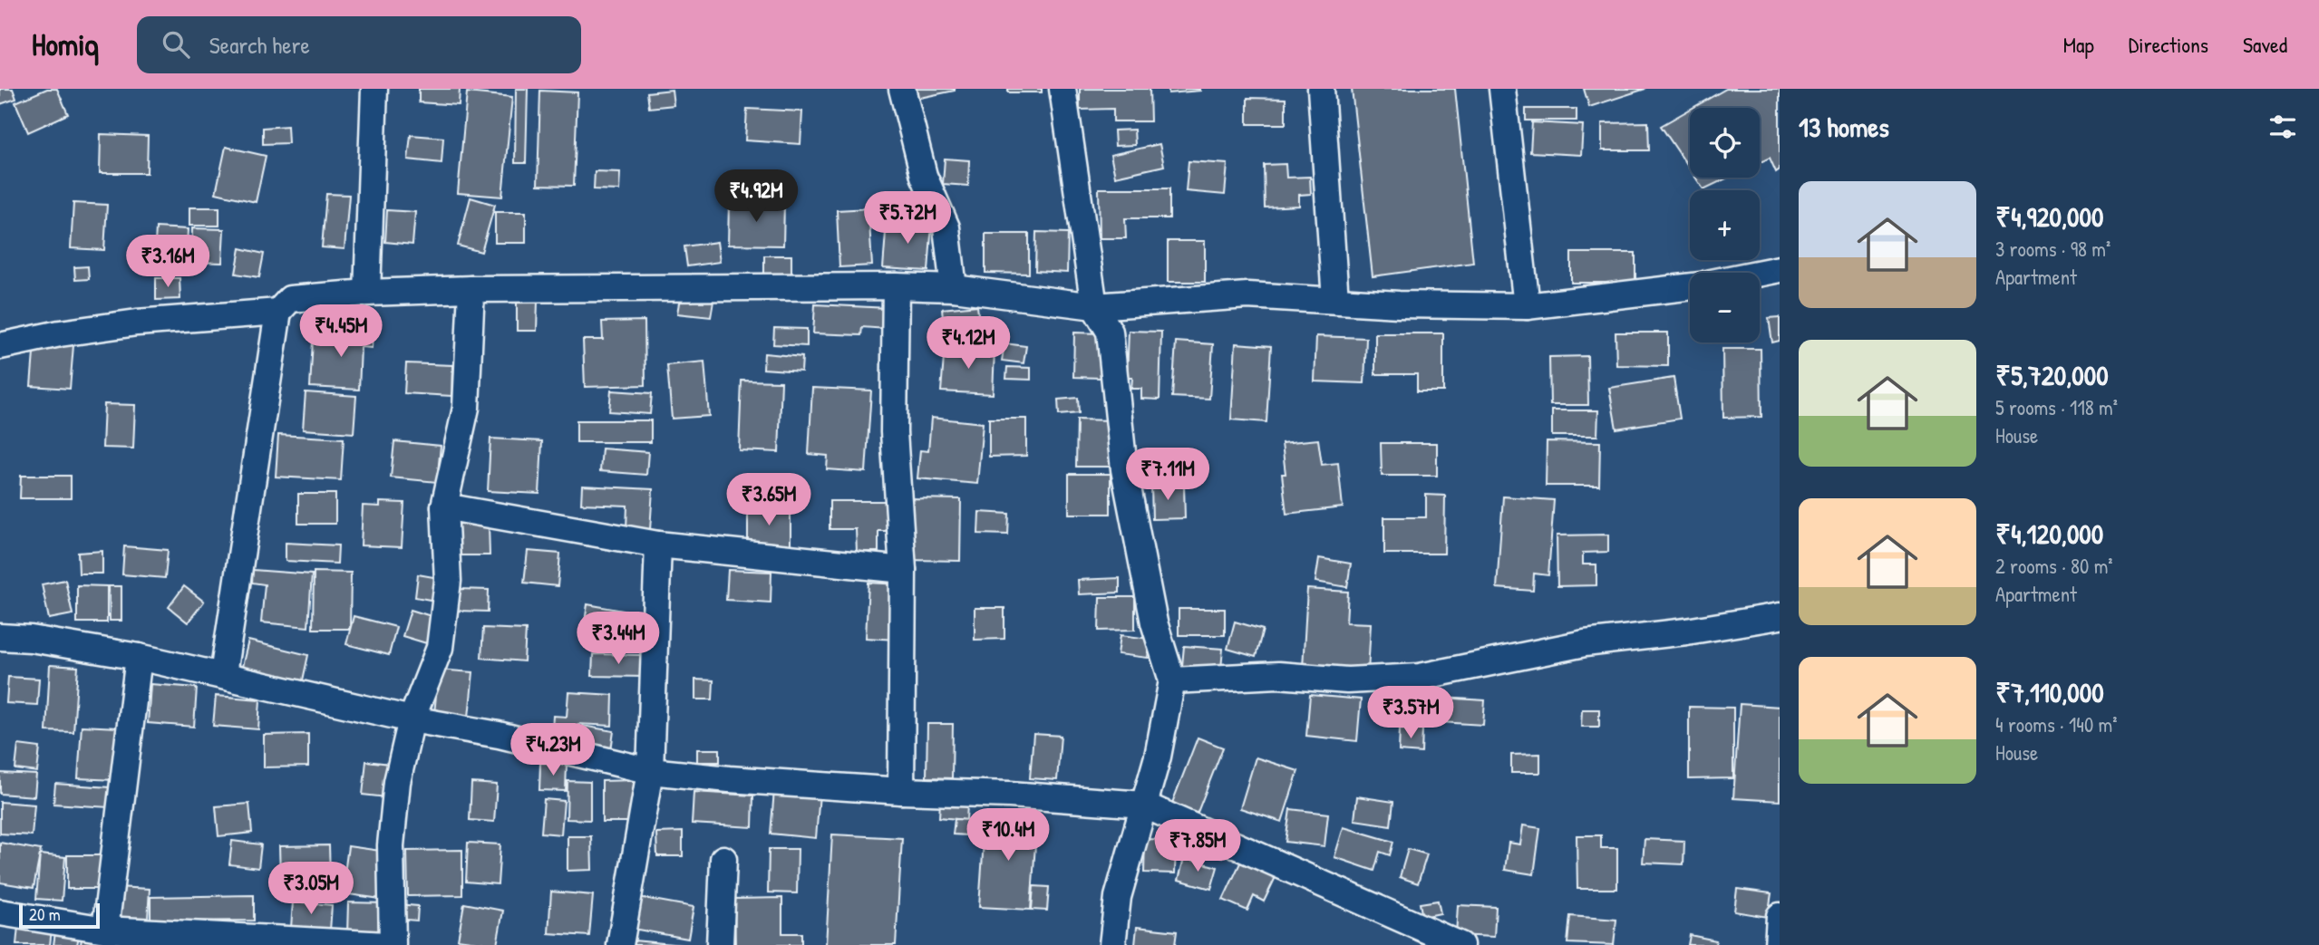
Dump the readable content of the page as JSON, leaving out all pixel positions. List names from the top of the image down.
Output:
{
  "scale_bar": "20 m",
  "page": {
    "header": "Homiq",
    "search": "Search here",
    "nav": ["Map", "Directions", "Saved"],
    "heading": "13 homes",
    "map_buttons": ["+", "−"],
    "list": [
      {
        "name": "₹4,920,000",
        "note": "3 rooms · 98 m² · Apartment"
      },
      {
        "name": "₹5,720,000",
        "note": "5 rooms · 118 m² · House"
      },
      {
        "name": "₹4,120,000",
        "note": "2 rooms · 80 m² · Apartment"
      },
      {
        "name": "₹7,110,000",
        "note": "4 rooms · 140 m² · House"
      }
    ],
    "price": [
      "₹4.92M",
      "₹5.72M",
      "₹3.16M",
      "₹4.45M",
      "₹4.12M",
      "₹7.11M",
      "₹3.65M",
      "₹3.44M",
      "₹3.57M",
      "₹4.23M",
      "₹10.4M",
      "₹7.85M",
      "₹3.05M"
    ],
    "scale": "20 m"
  }
}
